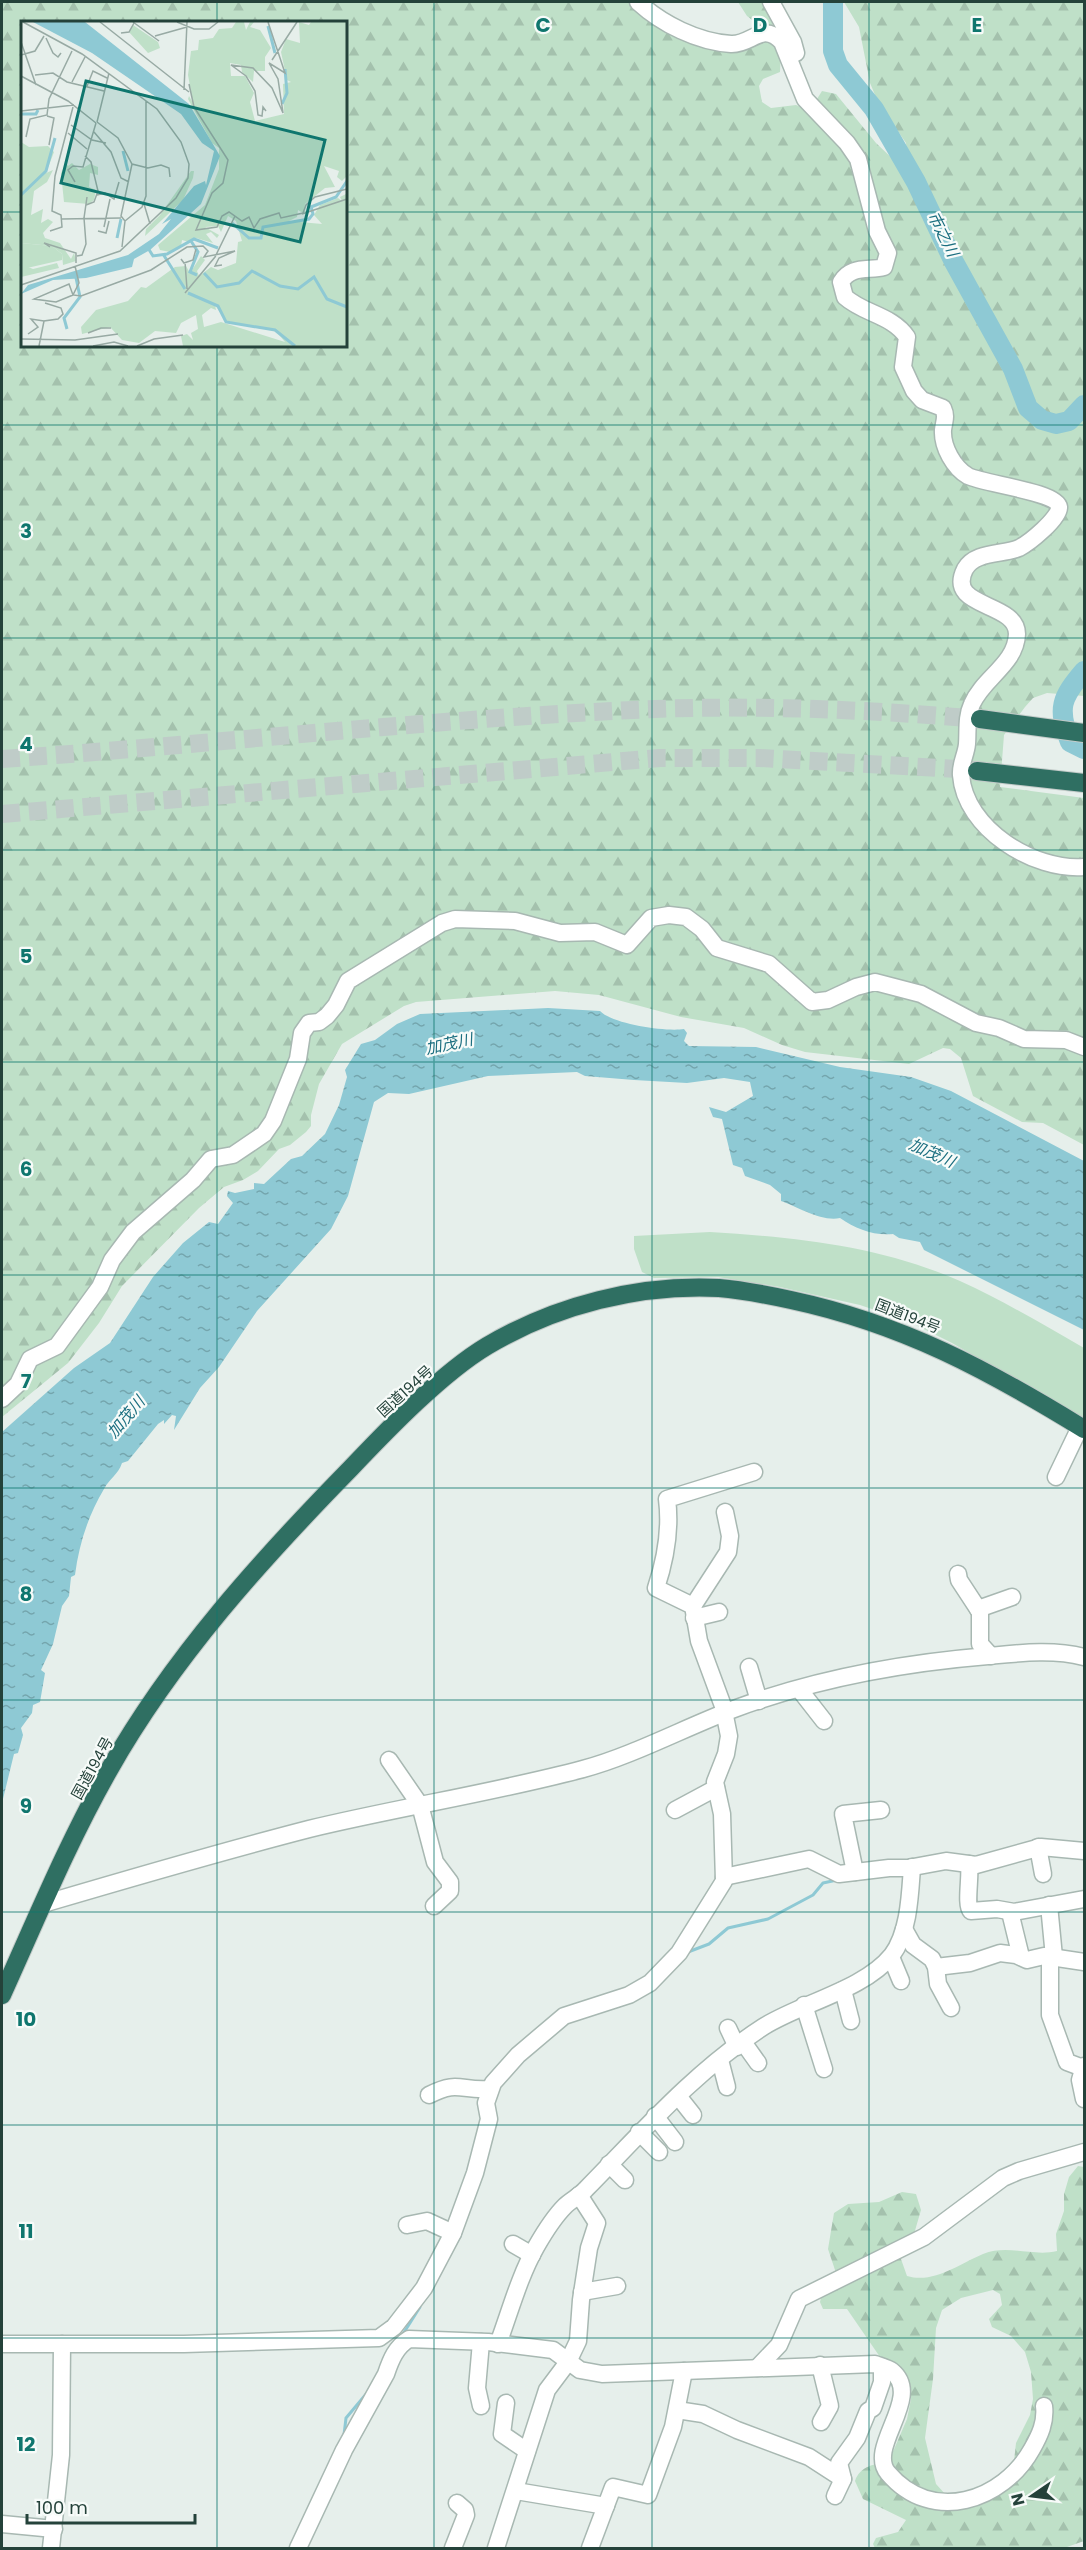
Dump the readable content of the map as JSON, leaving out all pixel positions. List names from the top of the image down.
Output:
{
  "streets": {
    "highway": ["国道194号"]
  },
  "water": ["市之川", "加茂川"],
  "scale_bar": "100 m",
  "north": "left",
  "grid": {
    "columns": ["C", "D", "E"],
    "rows": [
      "3",
      "4",
      "5",
      "6",
      "7",
      "8",
      "9",
      "10",
      "11",
      "12"
    ]
  }
}
